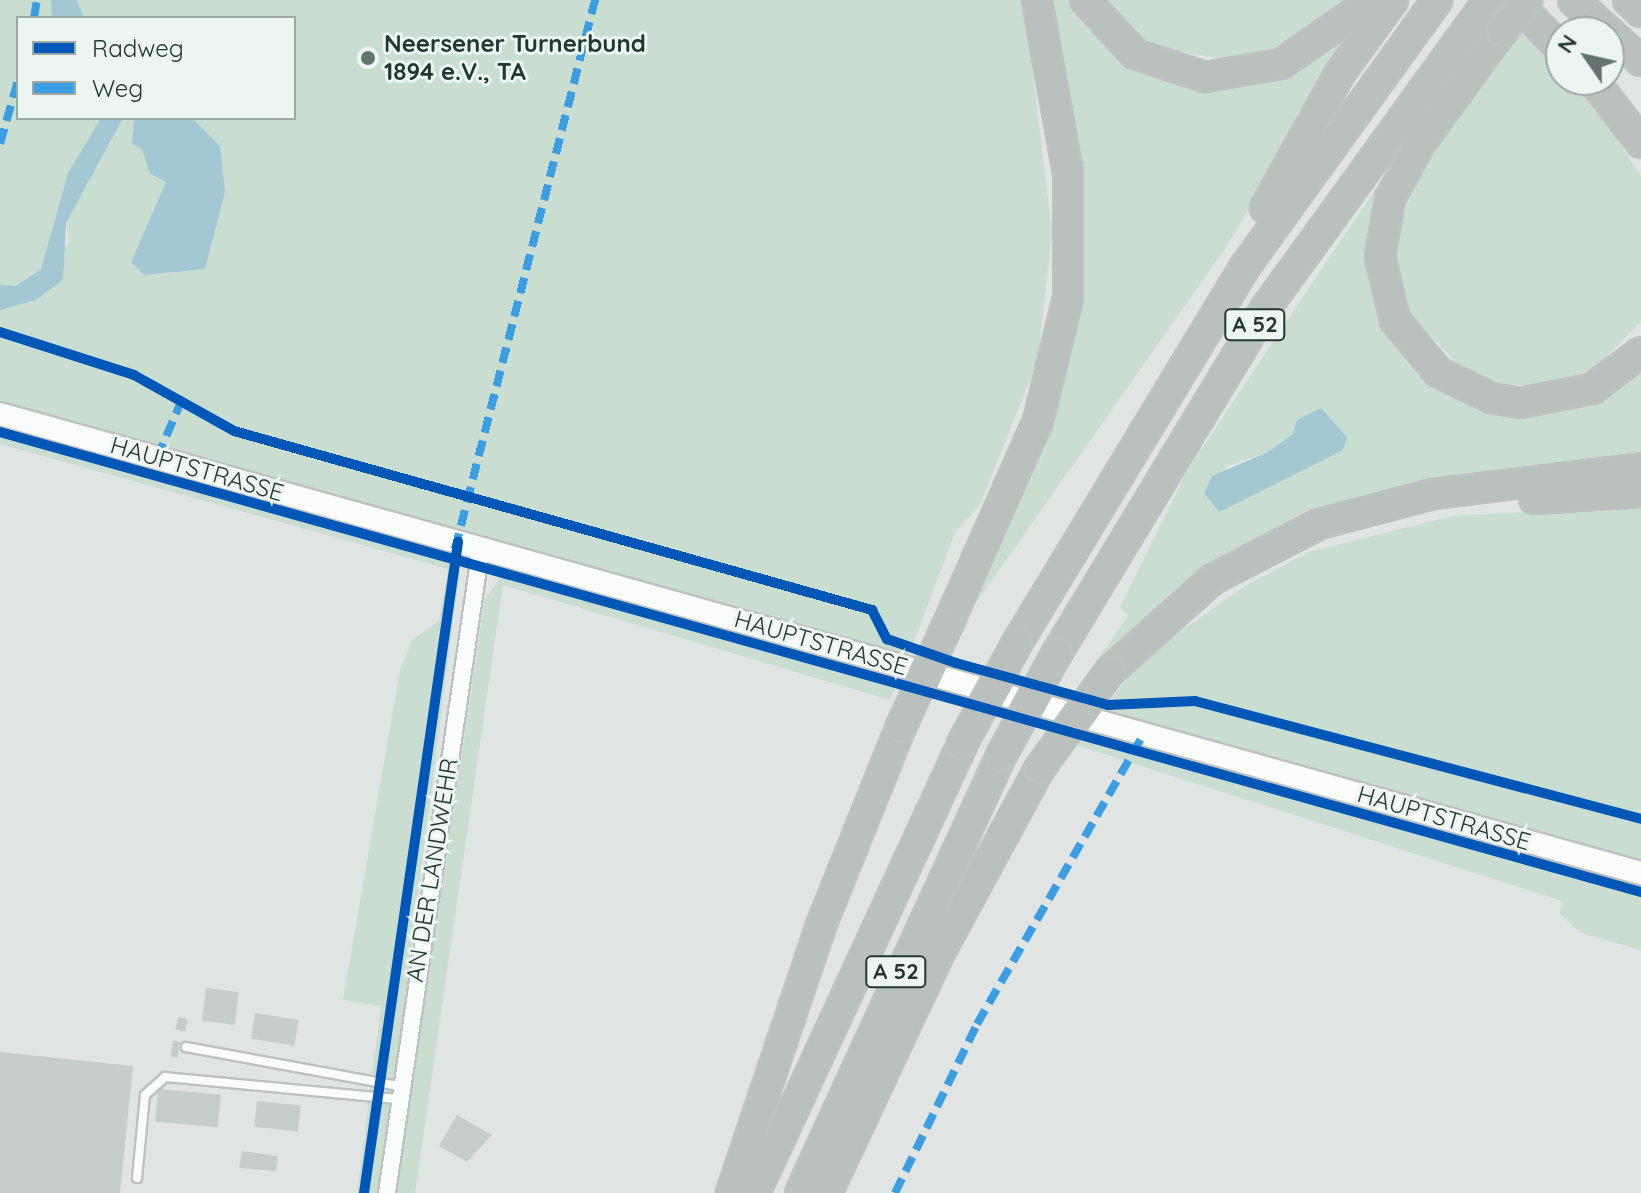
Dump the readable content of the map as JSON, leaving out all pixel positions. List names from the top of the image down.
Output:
{
  "streets": {
    "highway": ["A 52"],
    "street": ["HAUPTSTRASSE", "AN DER LANDWEHR"]
  },
  "crossings": [
    ["HAUPTSTRASSE", "AN DER LANDWEHR"]
  ],
  "places": ["Neersener Turnerbund 1894 e.V., TA"],
  "legend": ["Radweg", "Weg"],
  "north": "top left"
}
